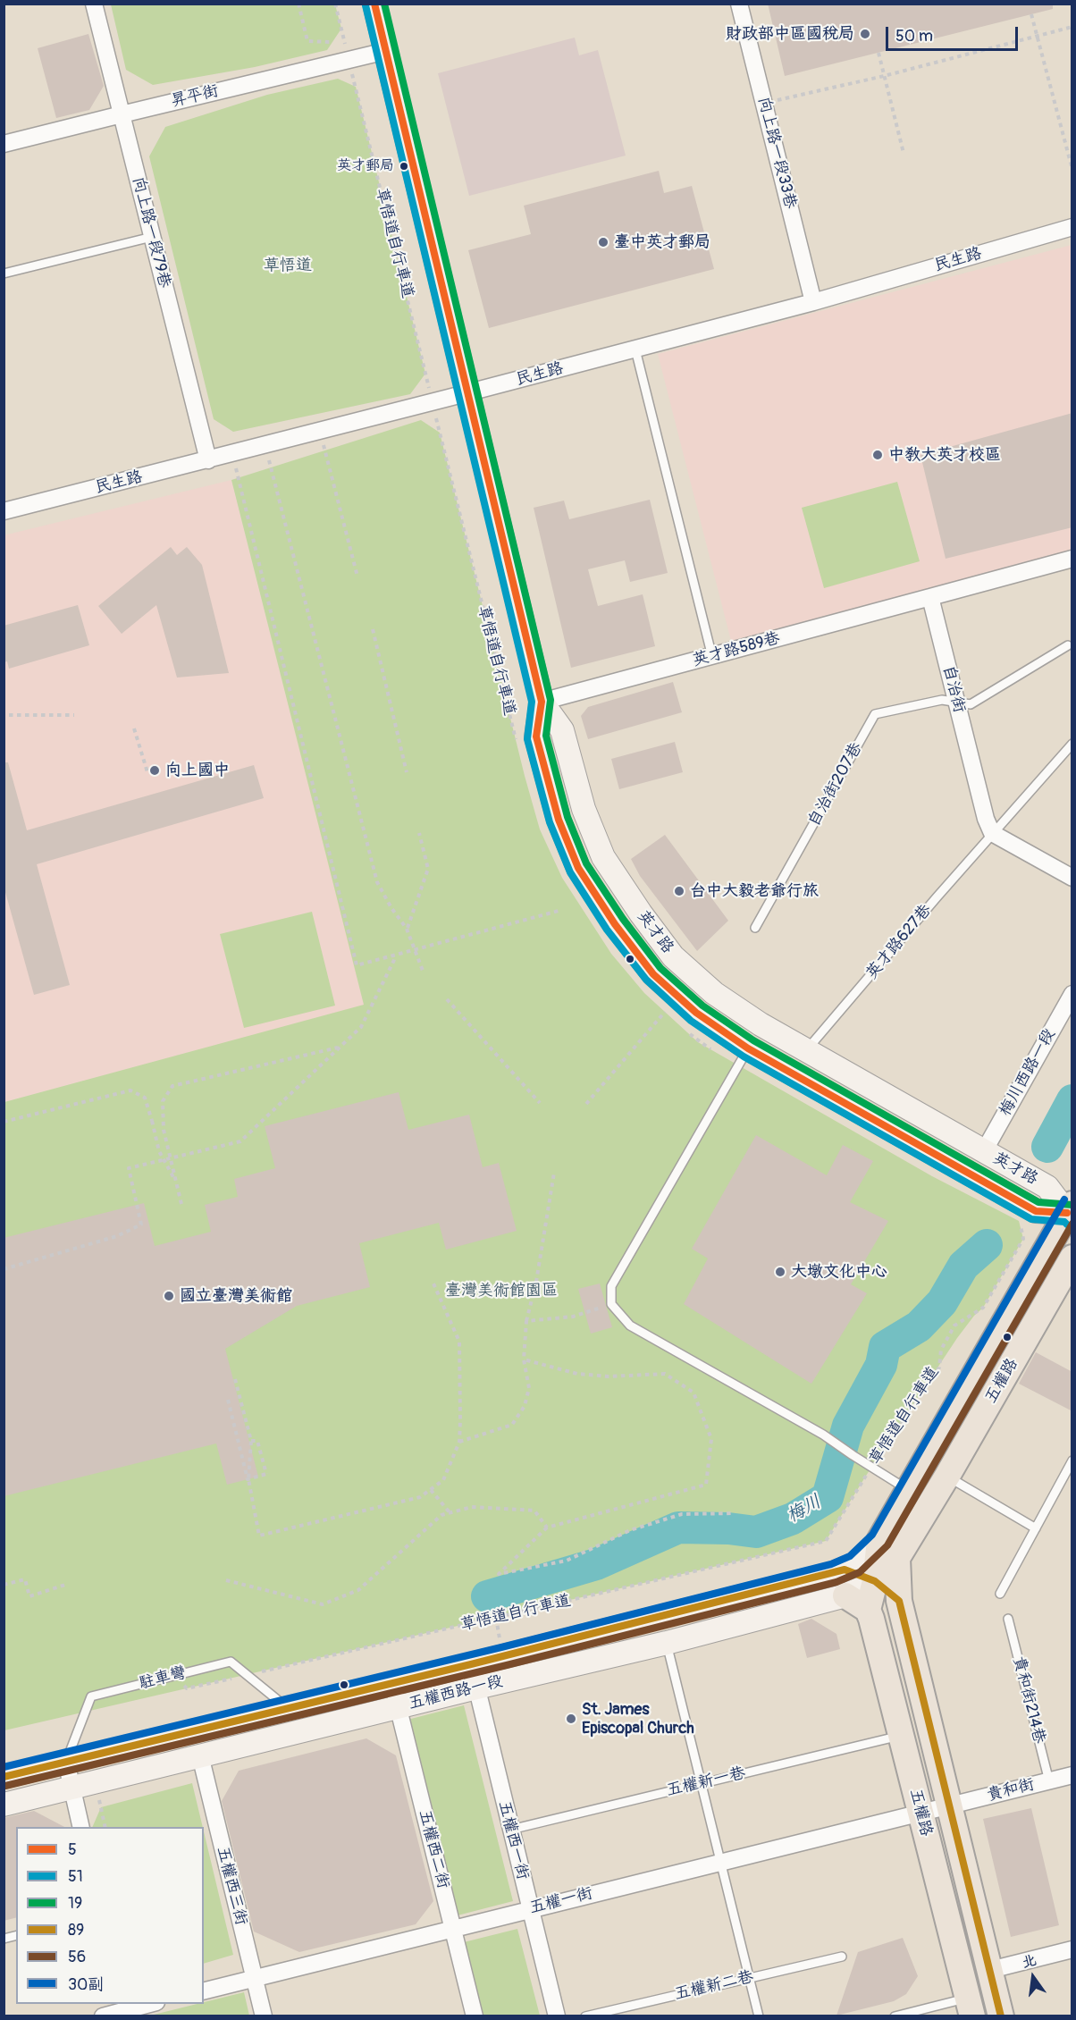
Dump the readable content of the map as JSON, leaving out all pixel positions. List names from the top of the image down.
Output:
{
  "streets": {
    "main road": ["英才路", "五權路", "五權西路一段"],
    "street": [
      "昇平街",
      "向上路一段33巷",
      "向上路一段79巷",
      "民生路",
      "英才路589巷",
      "自治街",
      "梅川西路一段",
      "貴和街",
      "五權西一街",
      "五權西二街",
      "五權西三街",
      "五權一街"
    ],
    "lane": [
      "自治街207巷",
      "英才路627巷",
      "駐車彎",
      "貴和街214巷",
      "五權新一巷",
      "五權新二巷"
    ],
    "path": ["草悟道自行車道"]
  },
  "crossings": [
    ["昇平街", "向上路一段79巷"],
    ["昇平街", "英才路"],
    ["向上路一段33巷", "民生路"],
    ["向上路一段79巷", "民生路"],
    ["草悟道自行車道", "駐車彎"],
    ["民生路", "英才路"],
    ["英才路589巷", "自治街"],
    ["英才路589巷", "英才路"],
    ["自治街", "自治街207巷"],
    ["自治街", "英才路627巷"],
    ["英才路", "英才路627巷"],
    ["英才路", "梅川西路一段"],
    ["英才路", "五權路"],
    ["五權路", "五權西路一段"],
    ["五權路", "五權新一巷"],
    ["五權路", "貴和街"],
    ["五權路", "五權一街"],
    ["駐車彎", "五權西路一段"],
    ["五權西路一段", "五權西一街"],
    ["五權西路一段", "五權西二街"],
    ["五權西路一段", "五權西三街"],
    ["貴和街214巷", "貴和街"],
    ["五權新一巷", "五權西一街"],
    ["貴和街", "五權一街"],
    ["五權西一街", "五權一街"],
    ["五權西二街", "五權一街"],
    ["五權西三街", "五權一街"]
  ],
  "water": ["梅川"],
  "parks": ["草悟道", "臺灣美術館園區"],
  "places": [
    "財政部中區國稅局",
    "英才郵局",
    "臺中英才郵局",
    "中教大英才校區",
    "向上國中",
    "台中大毅老爺行旅",
    "大墩文化中心",
    "國立臺灣美術館",
    "St. James Episcopal Church"
  ],
  "lines": [
    "transit line 5",
    "transit line 19",
    "transit line 51",
    "transit line 30副",
    "transit line 56",
    "transit line 89"
  ],
  "legend": [
    "5",
    "51",
    "19",
    "89",
    "56",
    "30副"
  ],
  "scale_bar": "50 m",
  "north": "top"
}
